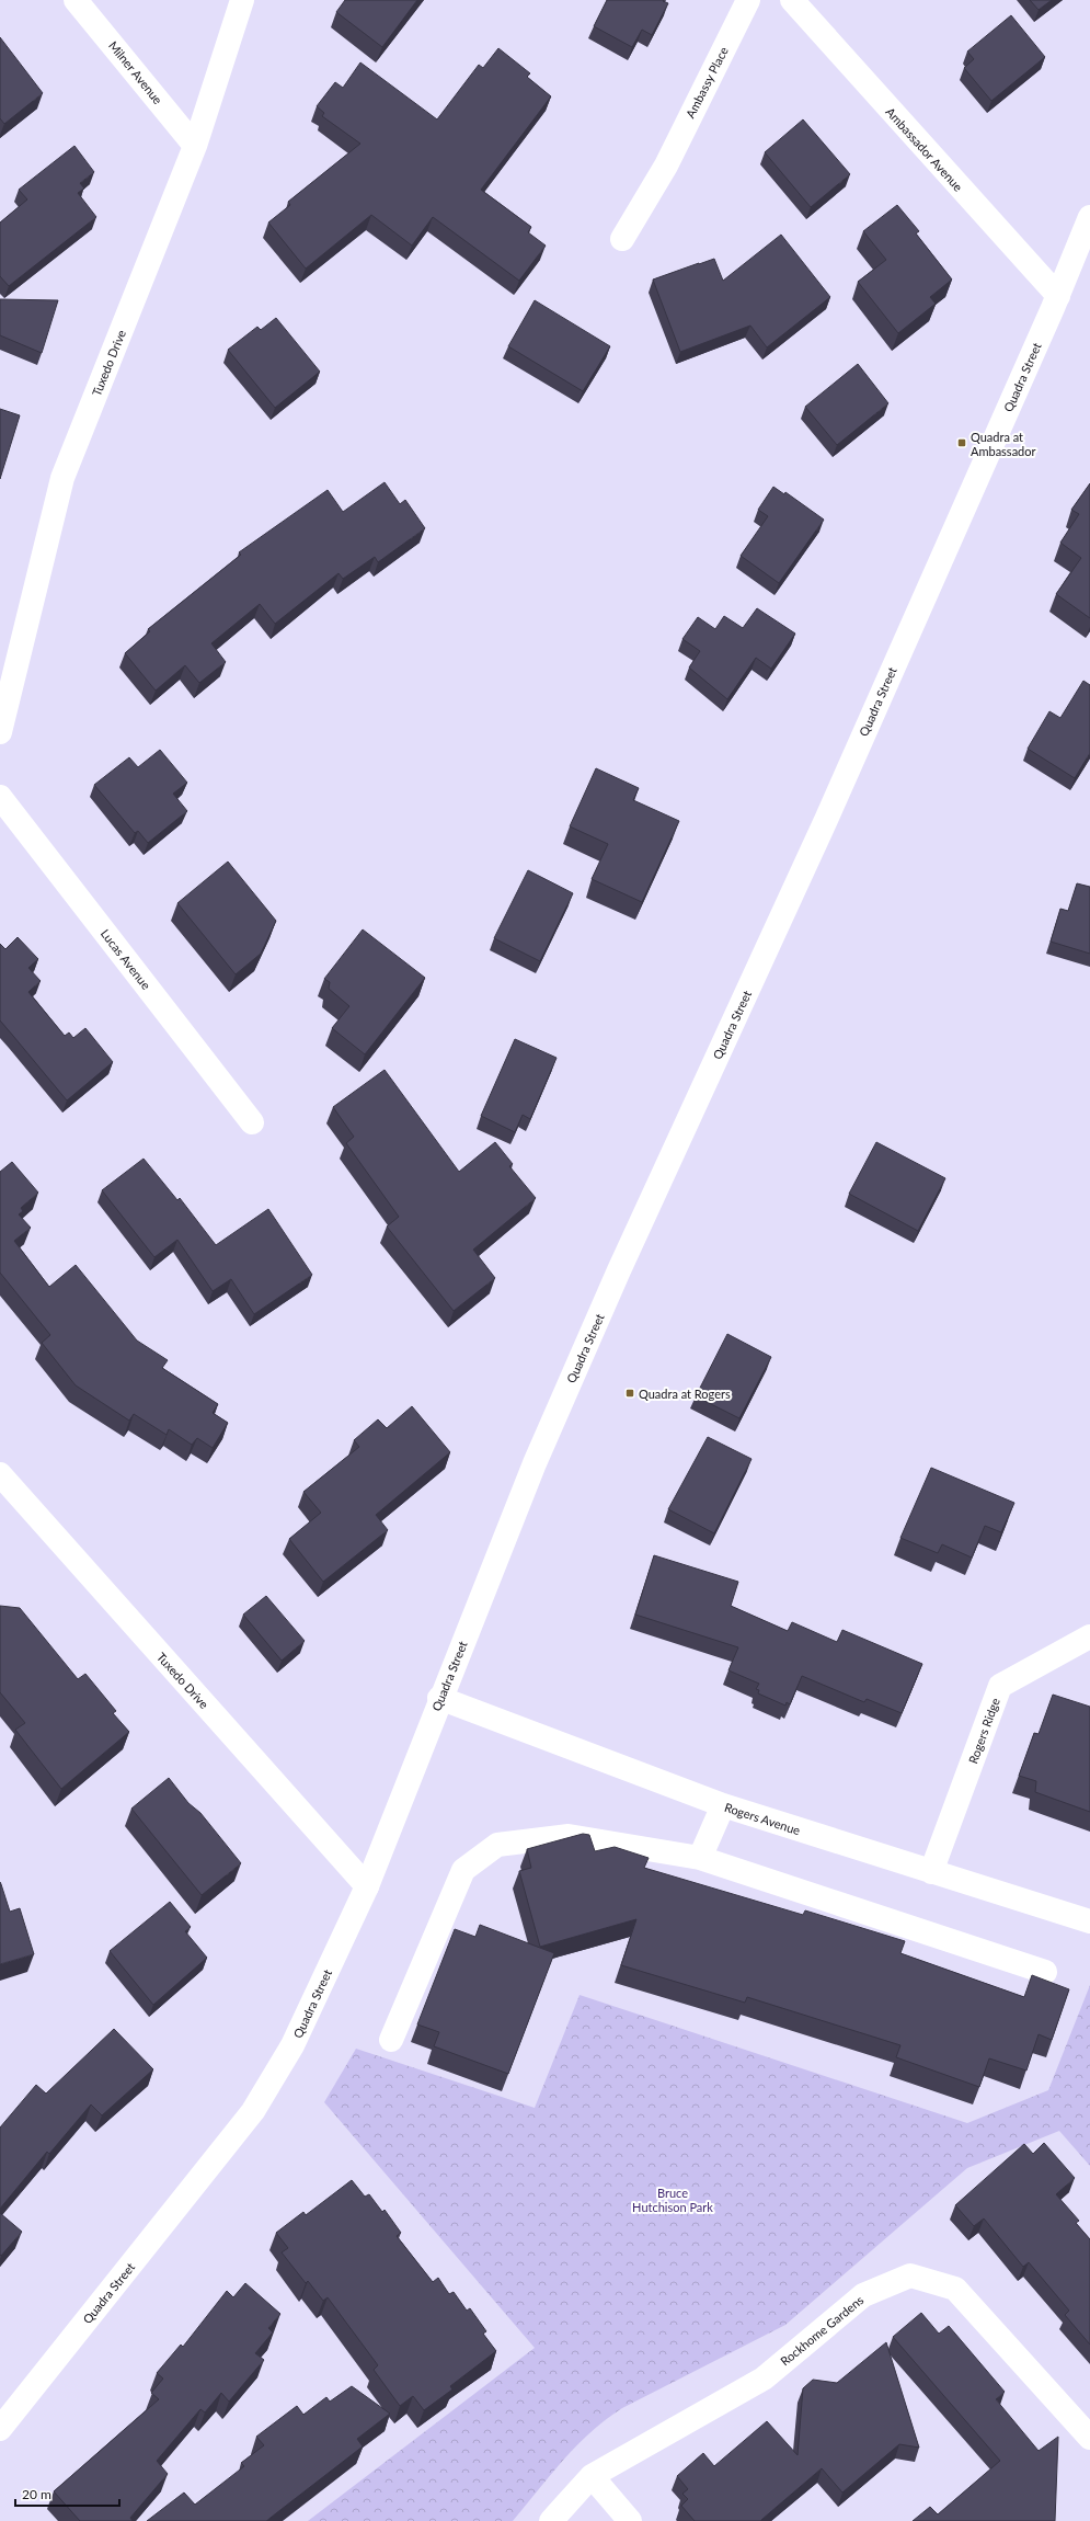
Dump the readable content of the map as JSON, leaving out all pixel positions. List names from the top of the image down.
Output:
{
  "streets": {
    "street": [
      "Milner Avenue",
      "Ambassy Place",
      "Ambassador Avenue",
      "Tuxedo Drive",
      "Quadra Street",
      "Lucas Avenue",
      "Rogers Ridge",
      "Rogers Avenue",
      "Rockhome Gardens"
    ]
  },
  "crossings": [
    ["Milner Avenue", "Tuxedo Drive"],
    ["Ambassador Avenue", "Quadra Street"],
    ["Tuxedo Drive", "Quadra Street"],
    ["Quadra Street", "Rogers Avenue"],
    ["Rogers Ridge", "Rogers Avenue"]
  ],
  "parks": ["Bruce Hutchison Park"],
  "places": {
    "transit": ["Quadra at Ambassador", "Quadra at Rogers"]
  },
  "scale_bar": "20 m"
}
